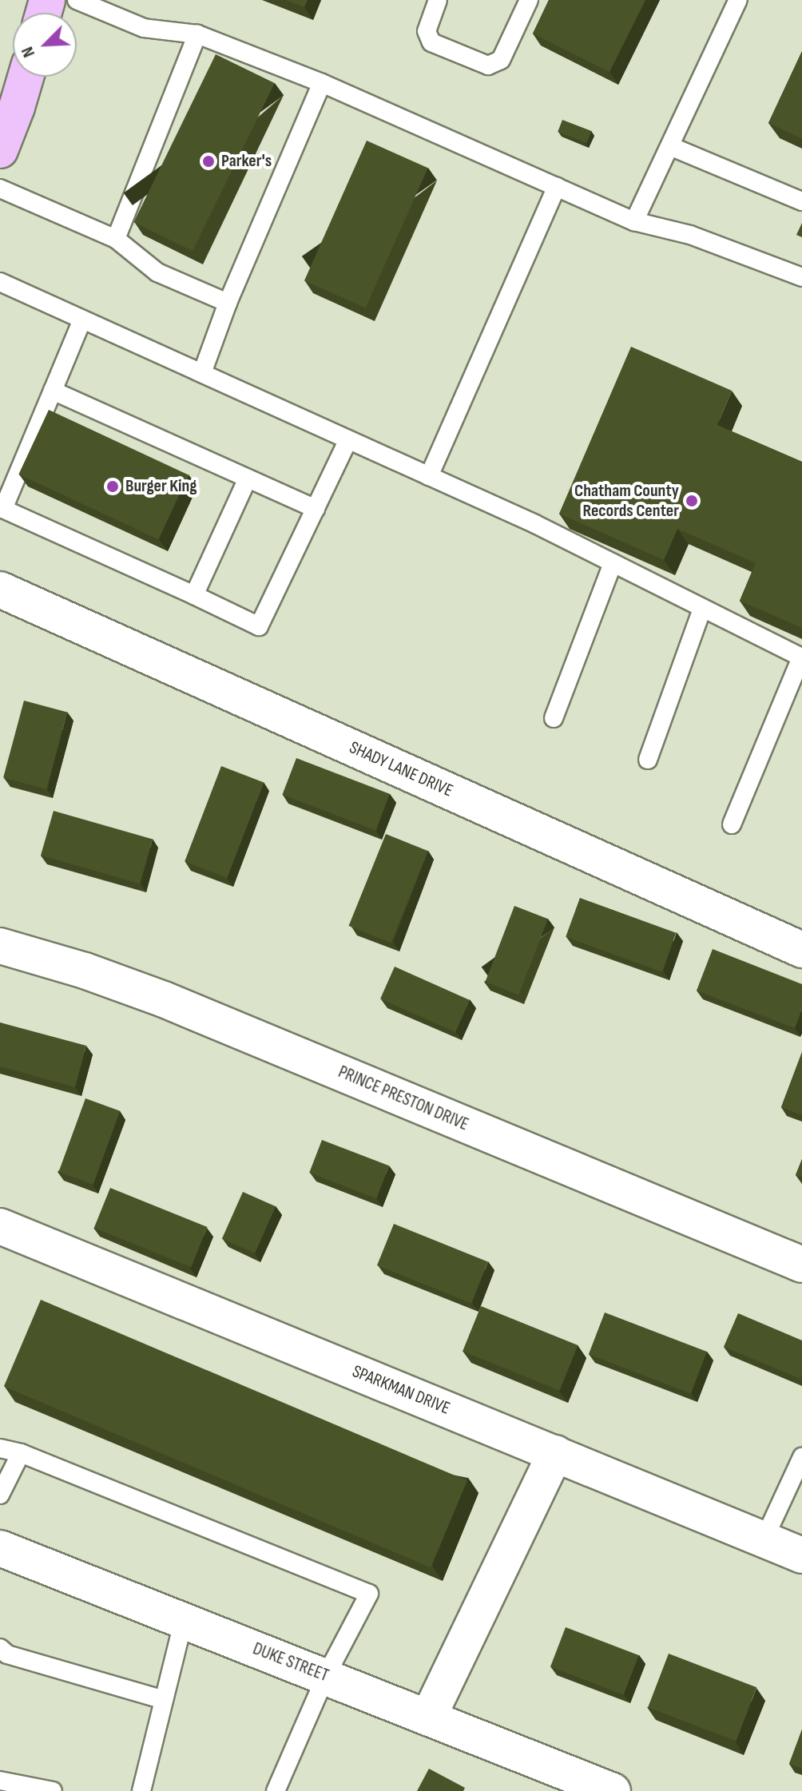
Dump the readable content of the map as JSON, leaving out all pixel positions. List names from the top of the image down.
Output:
{
  "streets": {
    "street": [
      "SHADY LANE DRIVE",
      "PRINCE PRESTON DRIVE",
      "SPARKMAN DRIVE",
      "DUKE STREET"
    ]
  },
  "places": ["Parker's", "Burger King", "Chatham County Records Center"],
  "north": "bottom left"
}
